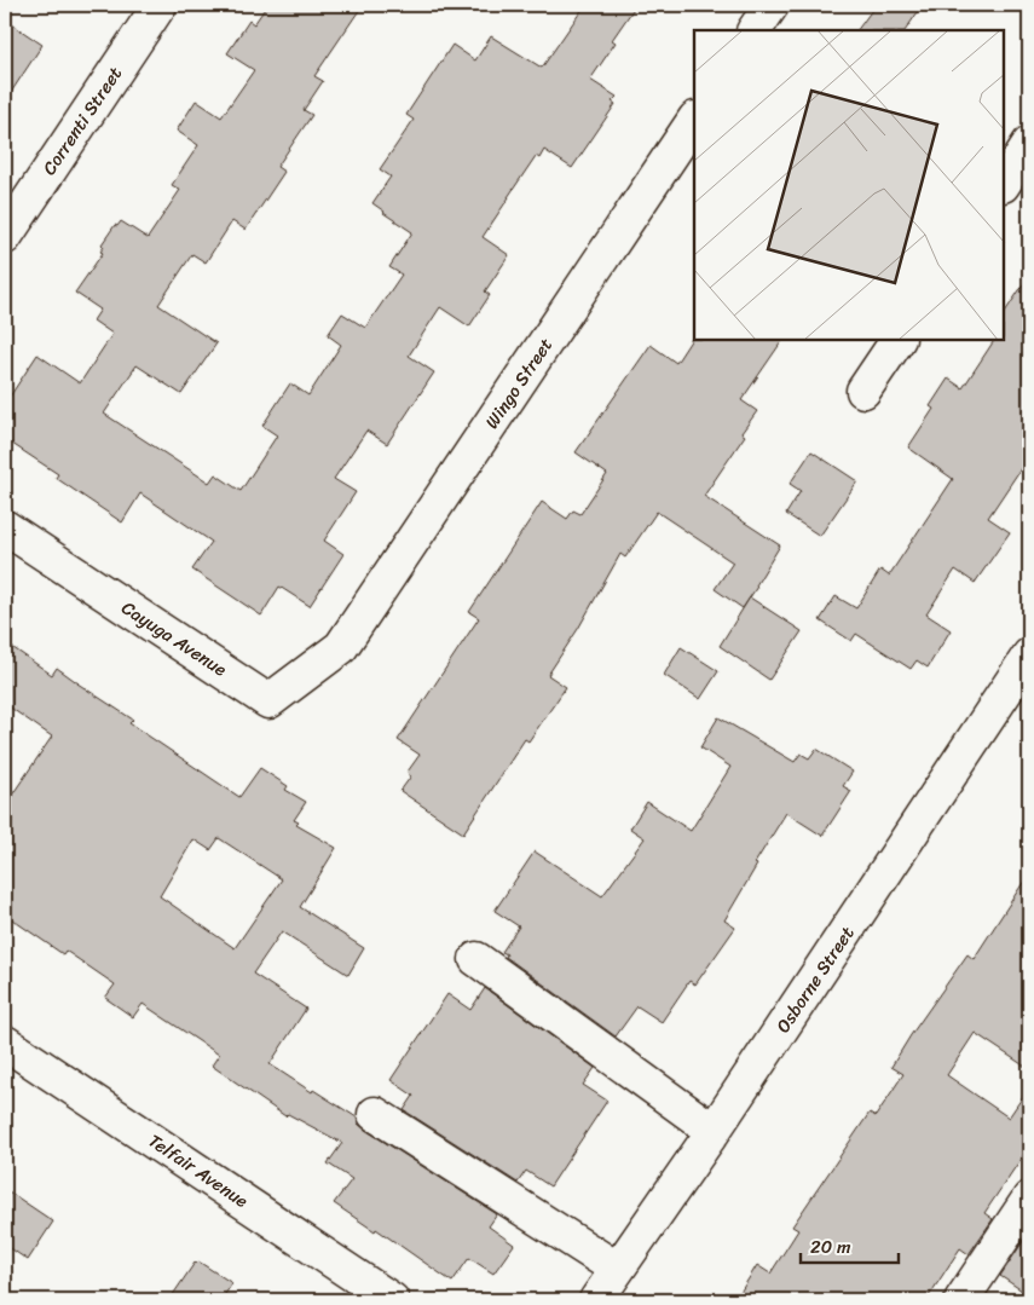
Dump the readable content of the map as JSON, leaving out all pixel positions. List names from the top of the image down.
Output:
{
  "streets": {
    "street": [
      "Correnti Street",
      "Wingo Street",
      "Cayuga Avenue",
      "Osborne Street",
      "Telfair Avenue"
    ]
  },
  "crossings": [
    ["Wingo Street", "Cayuga Avenue"]
  ],
  "scale_bar": "20 m"
}
